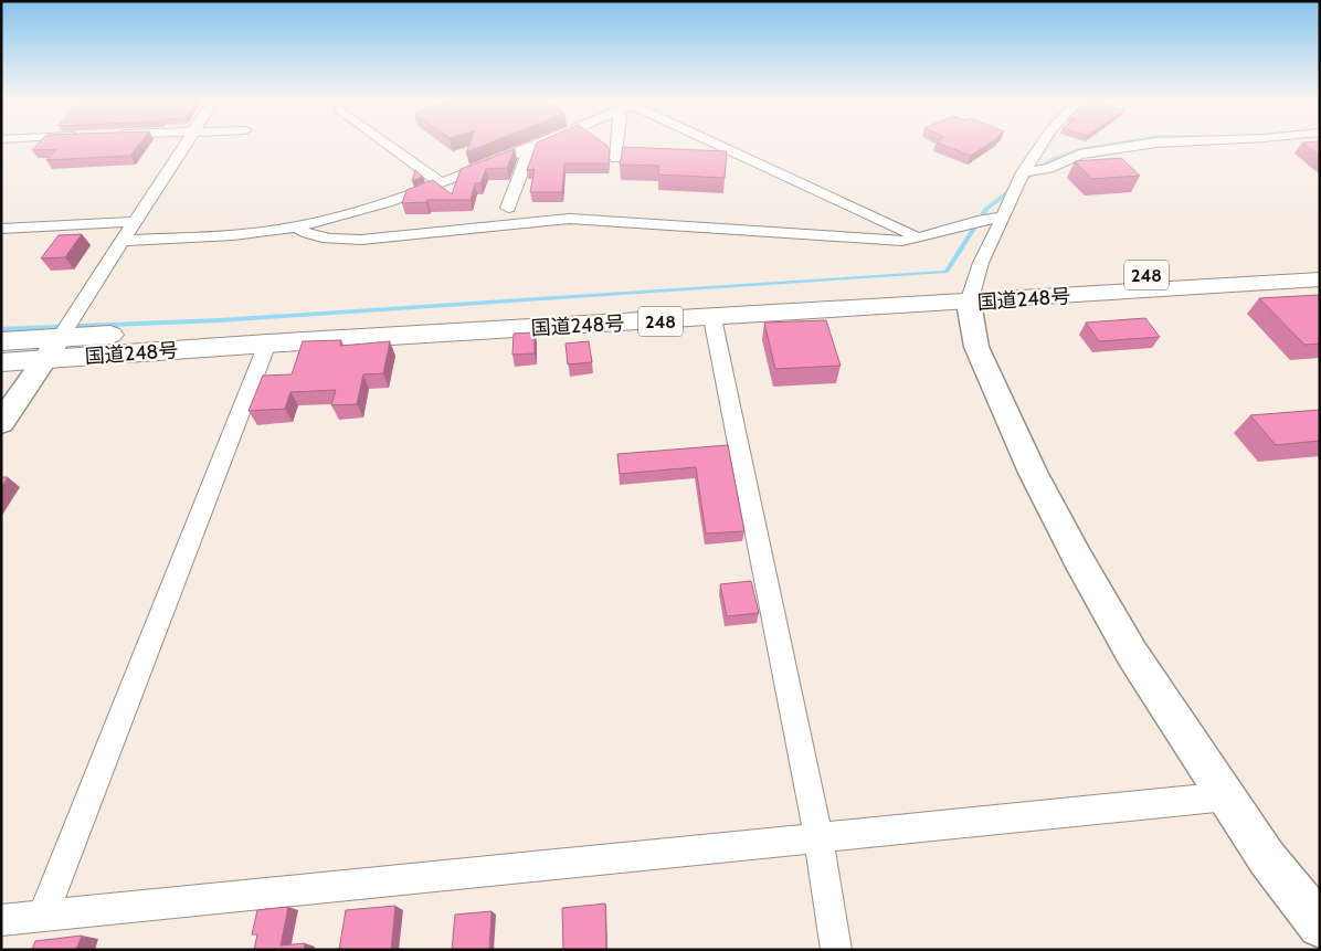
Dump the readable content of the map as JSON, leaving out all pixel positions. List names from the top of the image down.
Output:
{
  "streets": {
    "highway": ["248", "国道248号"]
  }
}
